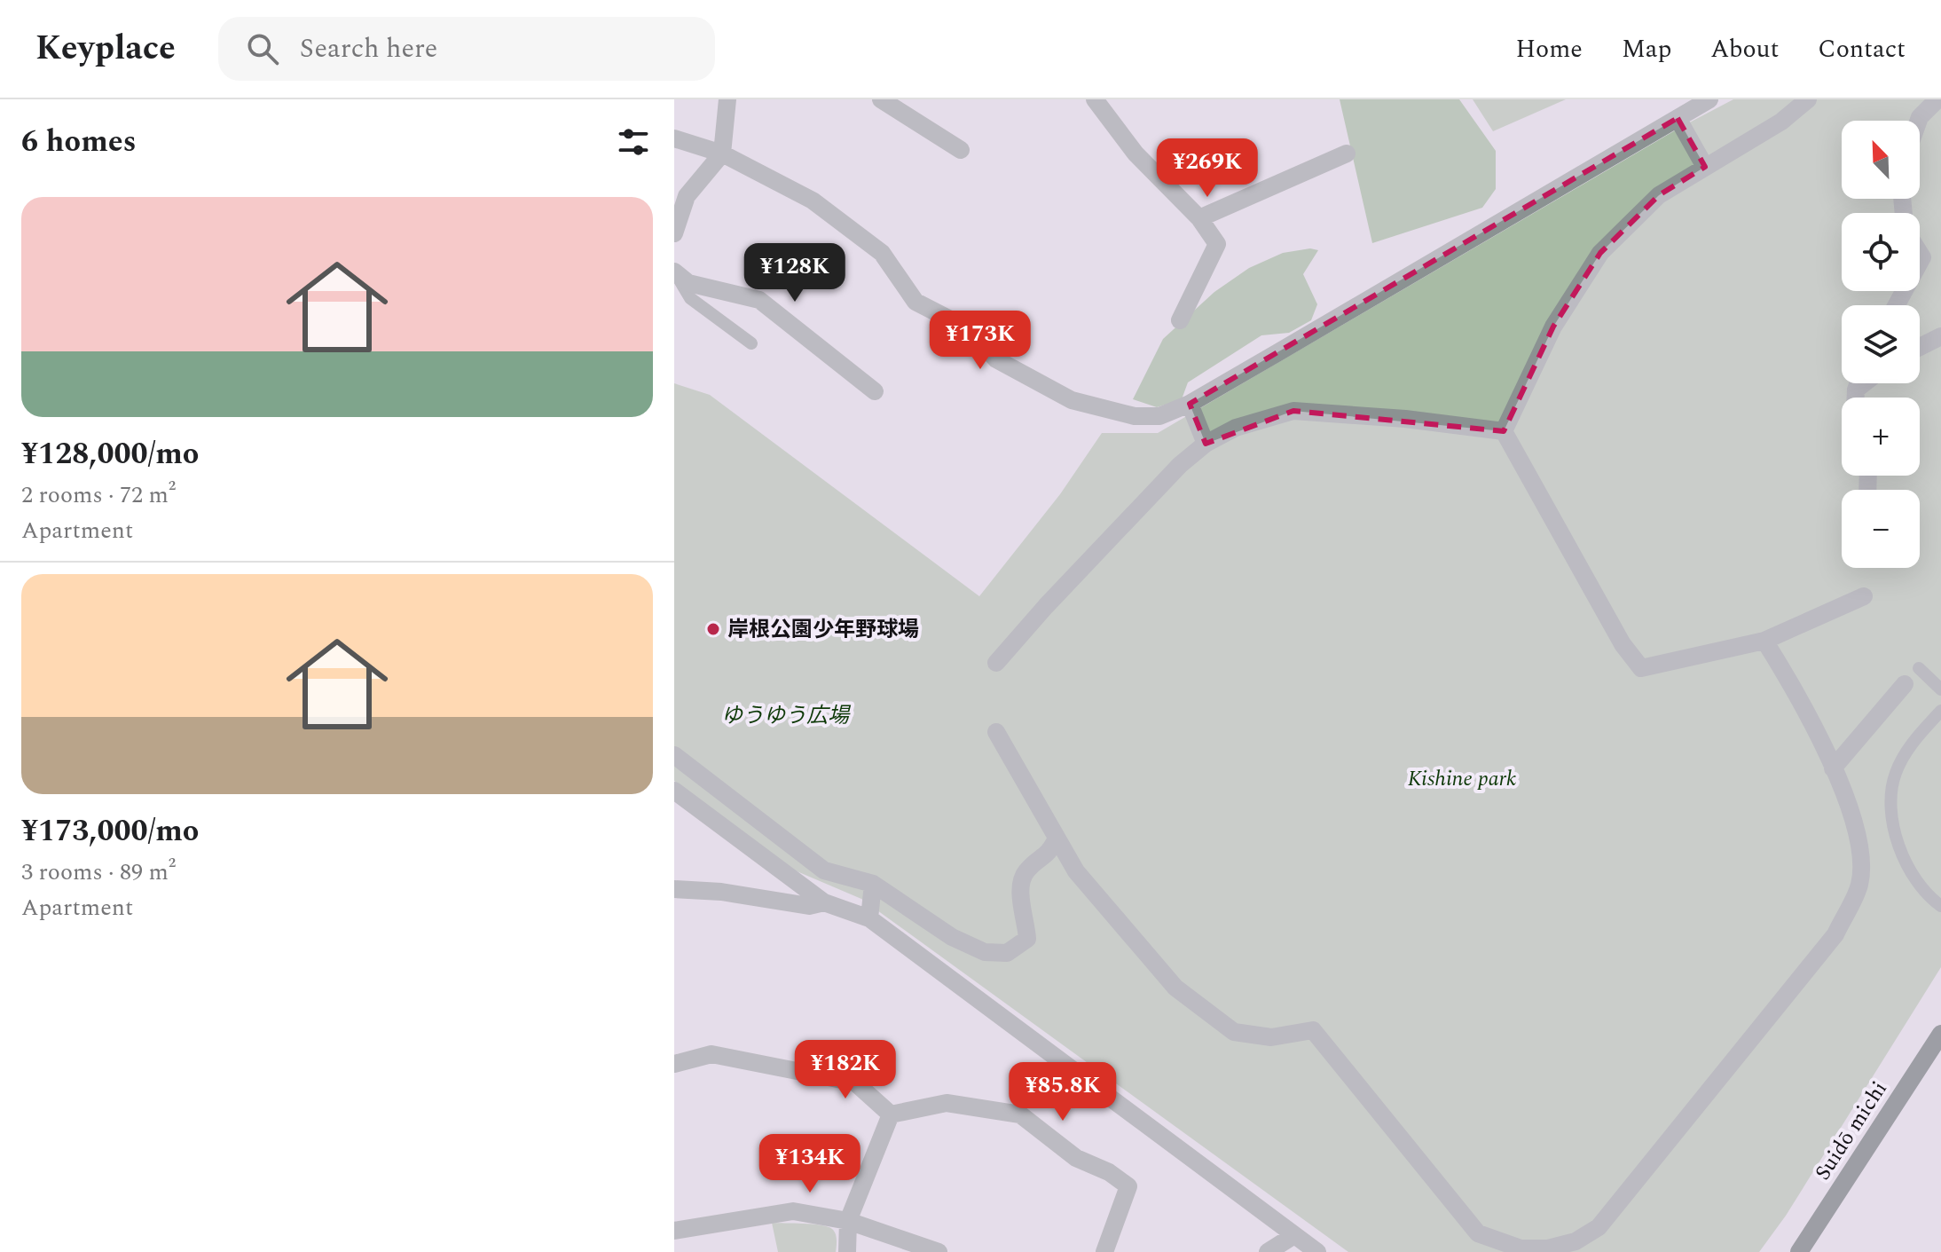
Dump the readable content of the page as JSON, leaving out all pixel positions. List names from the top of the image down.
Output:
{
  "streets": {
    "main road": ["Suidō michi"]
  },
  "parks": ["ゆうゆう広場", "Kishine park"],
  "places": ["岸根公園少年野球場"],
  "north": "top left",
  "page": {
    "header": "Keyplace",
    "search": "Search here",
    "nav": [
      "Home",
      "Map",
      "About",
      "Contact"
    ],
    "heading": "6 homes",
    "map_buttons": ["+", "−"],
    "price": [
      "¥269K",
      "¥128K",
      "¥173K",
      "¥182K",
      "¥85.8K",
      "¥134K"
    ],
    "list": [
      {
        "name": "¥128,000/mo",
        "note": "2 rooms · 72 m² · Apartment"
      },
      {
        "name": "¥173,000/mo",
        "note": "3 rooms · 89 m² · Apartment"
      }
    ]
  }
}
